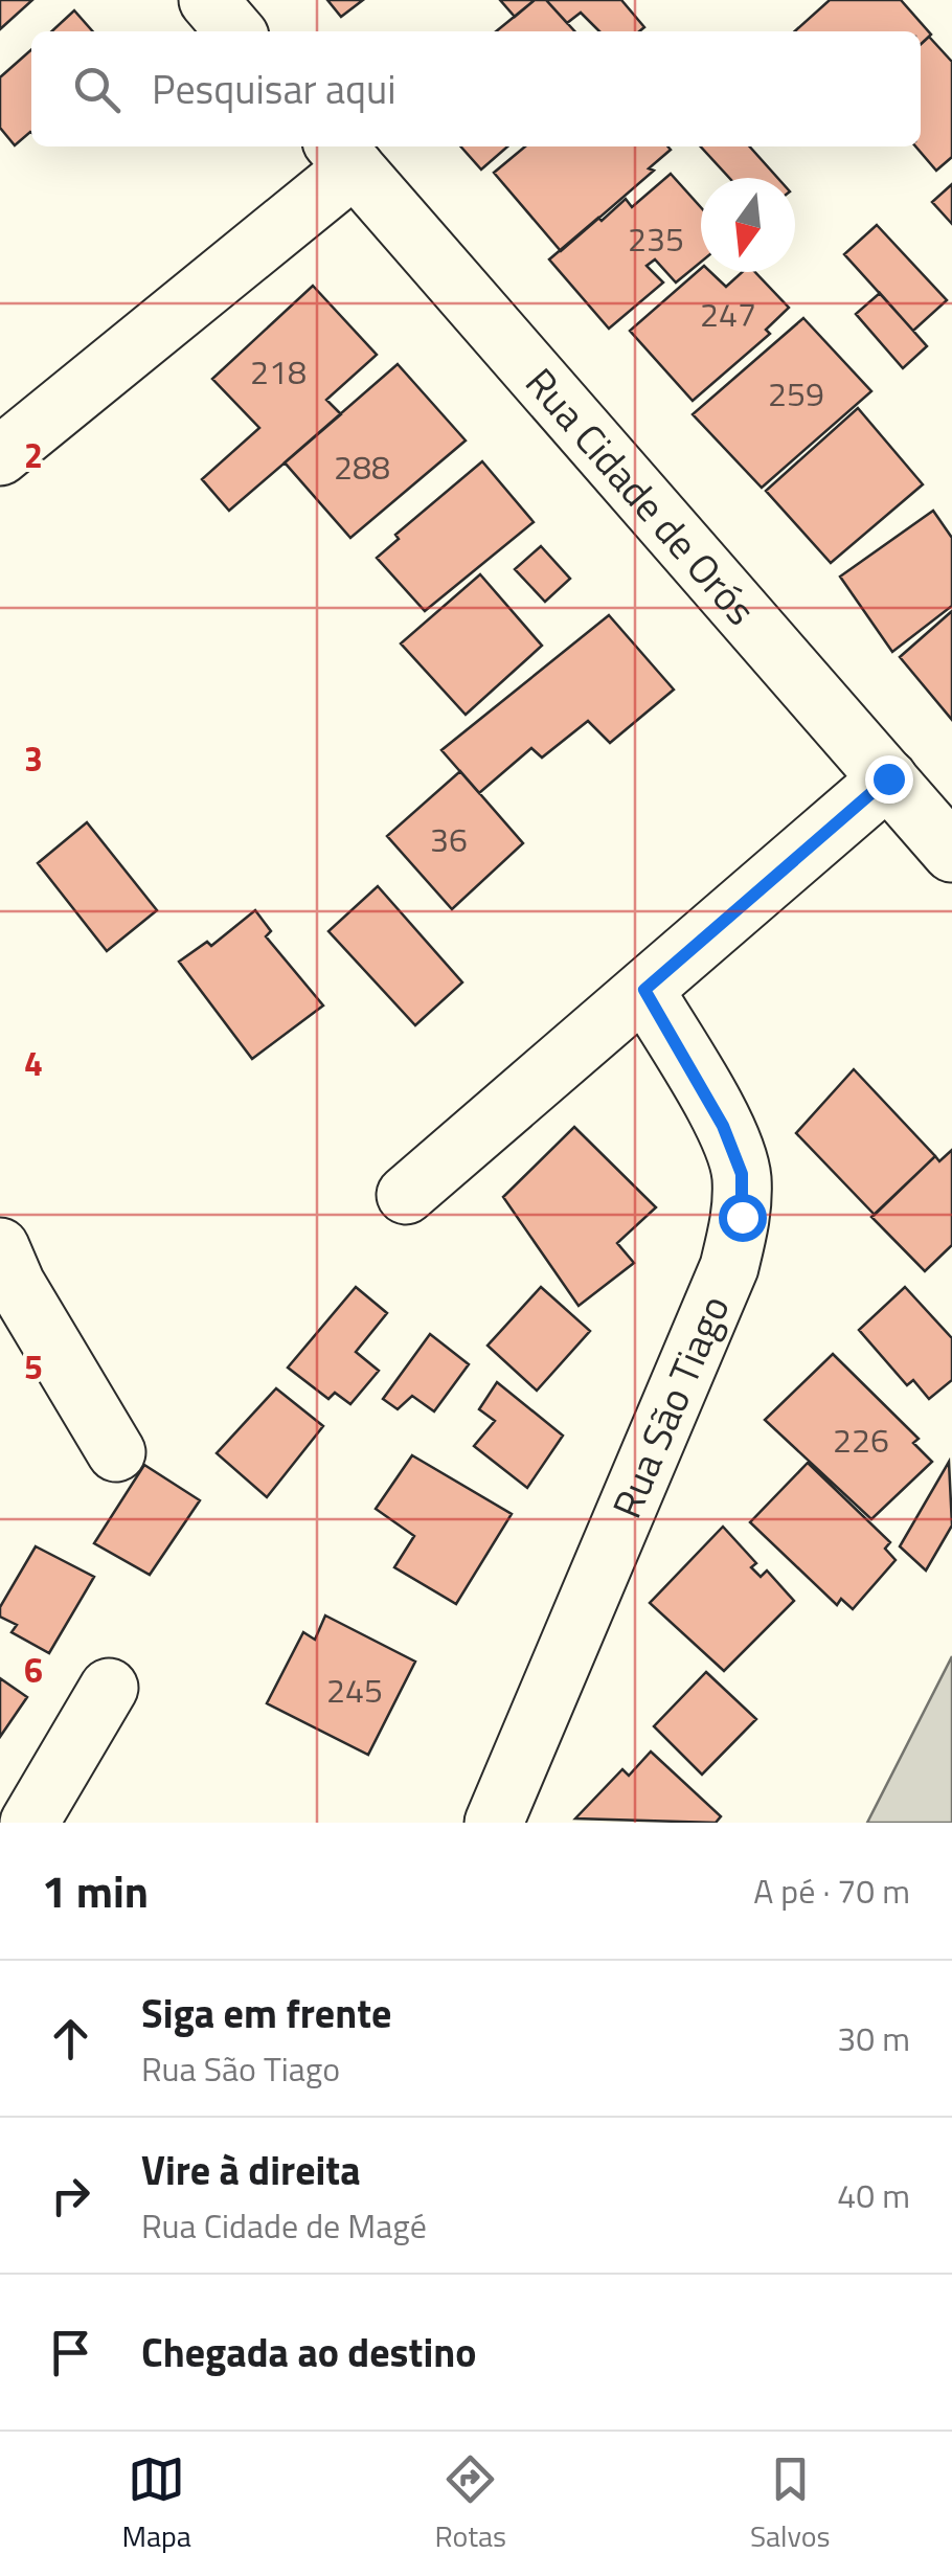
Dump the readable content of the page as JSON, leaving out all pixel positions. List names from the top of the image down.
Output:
{
  "streets": {
    "street": ["Rua Cidade de Orós", "Rua São Tiago"]
  },
  "house_numbers": [
    "235",
    "247",
    "218",
    "259",
    "288",
    "36",
    "226",
    "245"
  ],
  "north": "bottom",
  "page": {
    "search": "Pesquisar aqui",
    "heading": ["1 min", "A pé · 70 m"],
    "list": [
      ["Siga em frente", "Rua São Tiago", "30 m"],
      ["Vire à direita", "Rua Cidade de Magé", "40 m"],
      "Chegada ao destino"
    ],
    "nav": ["Mapa", "Rotas", "Salvos"]
  },
  "grid": {
    "rows": [
      "2",
      "3",
      "4",
      "5",
      "6"
    ]
  }
}
